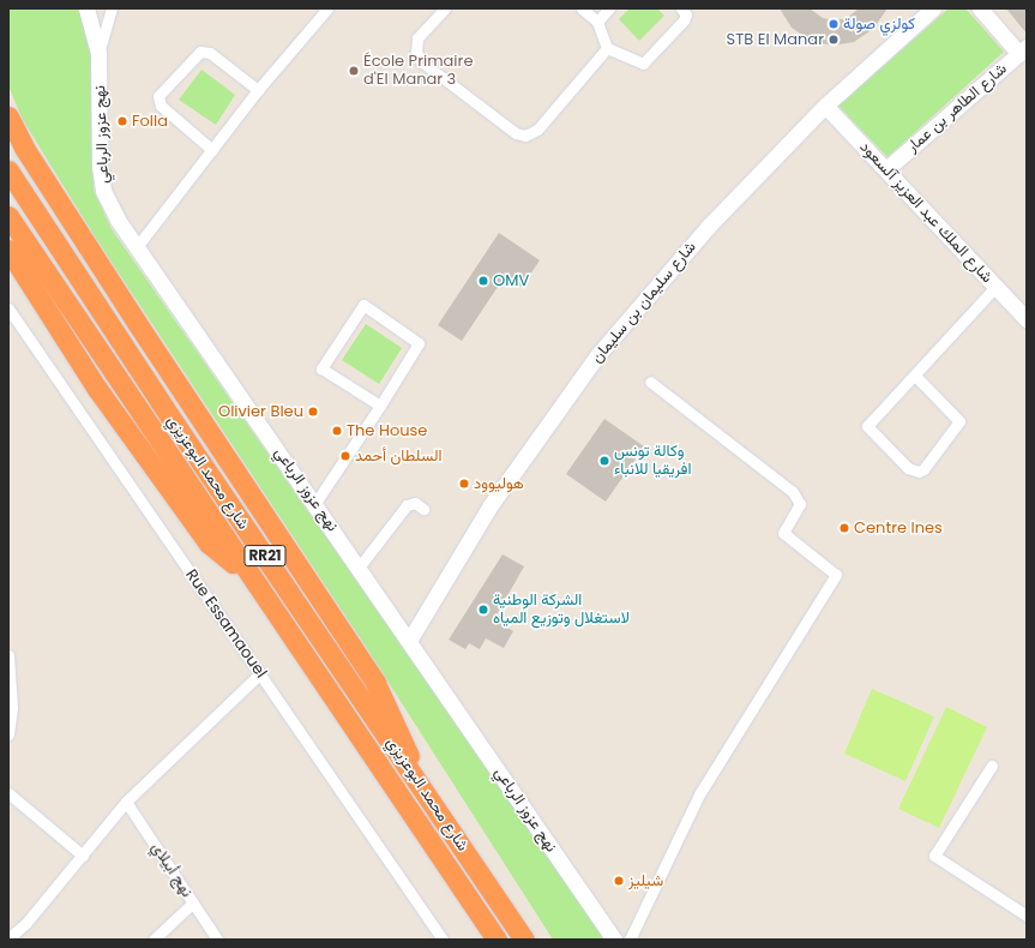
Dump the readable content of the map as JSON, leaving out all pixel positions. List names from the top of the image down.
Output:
{
  "streets": {
    "highway": ["شارع محمد البوعزيزي", "RR21"],
    "street": [
      "شارع الطاهر بن عمار",
      "نهج عزوز الرباعي",
      "شارع الملك عبد العزيز آلسعود",
      "شارع سليمان بن سليمان",
      "Rue Essamaouel",
      "نهج أبيلاي"
    ]
  },
  "crossings": [
    ["شارع الطاهر بن عمار", "شارع الملك عبد العزيز آلسعود"],
    ["نهج عزوز الرباعي", "شارع سليمان بن سليمان"],
    ["شارع الملك عبد العزيز آلسعود", "شارع سليمان بن سليمان"]
  ],
  "places": [
    "كولزي صولة",
    "STB El Manar",
    "École Primaire d'El Manar 3",
    "Folla",
    "OMV",
    "Olivier Bleu",
    "The House",
    "السلطان أحمد",
    "وكالة تونس افريقيا للانباء",
    "هوليوود",
    "Centre Ines",
    "الشركة الوطنية لاستغلال وتوزيع المياه",
    "شيليز"
  ]
}
